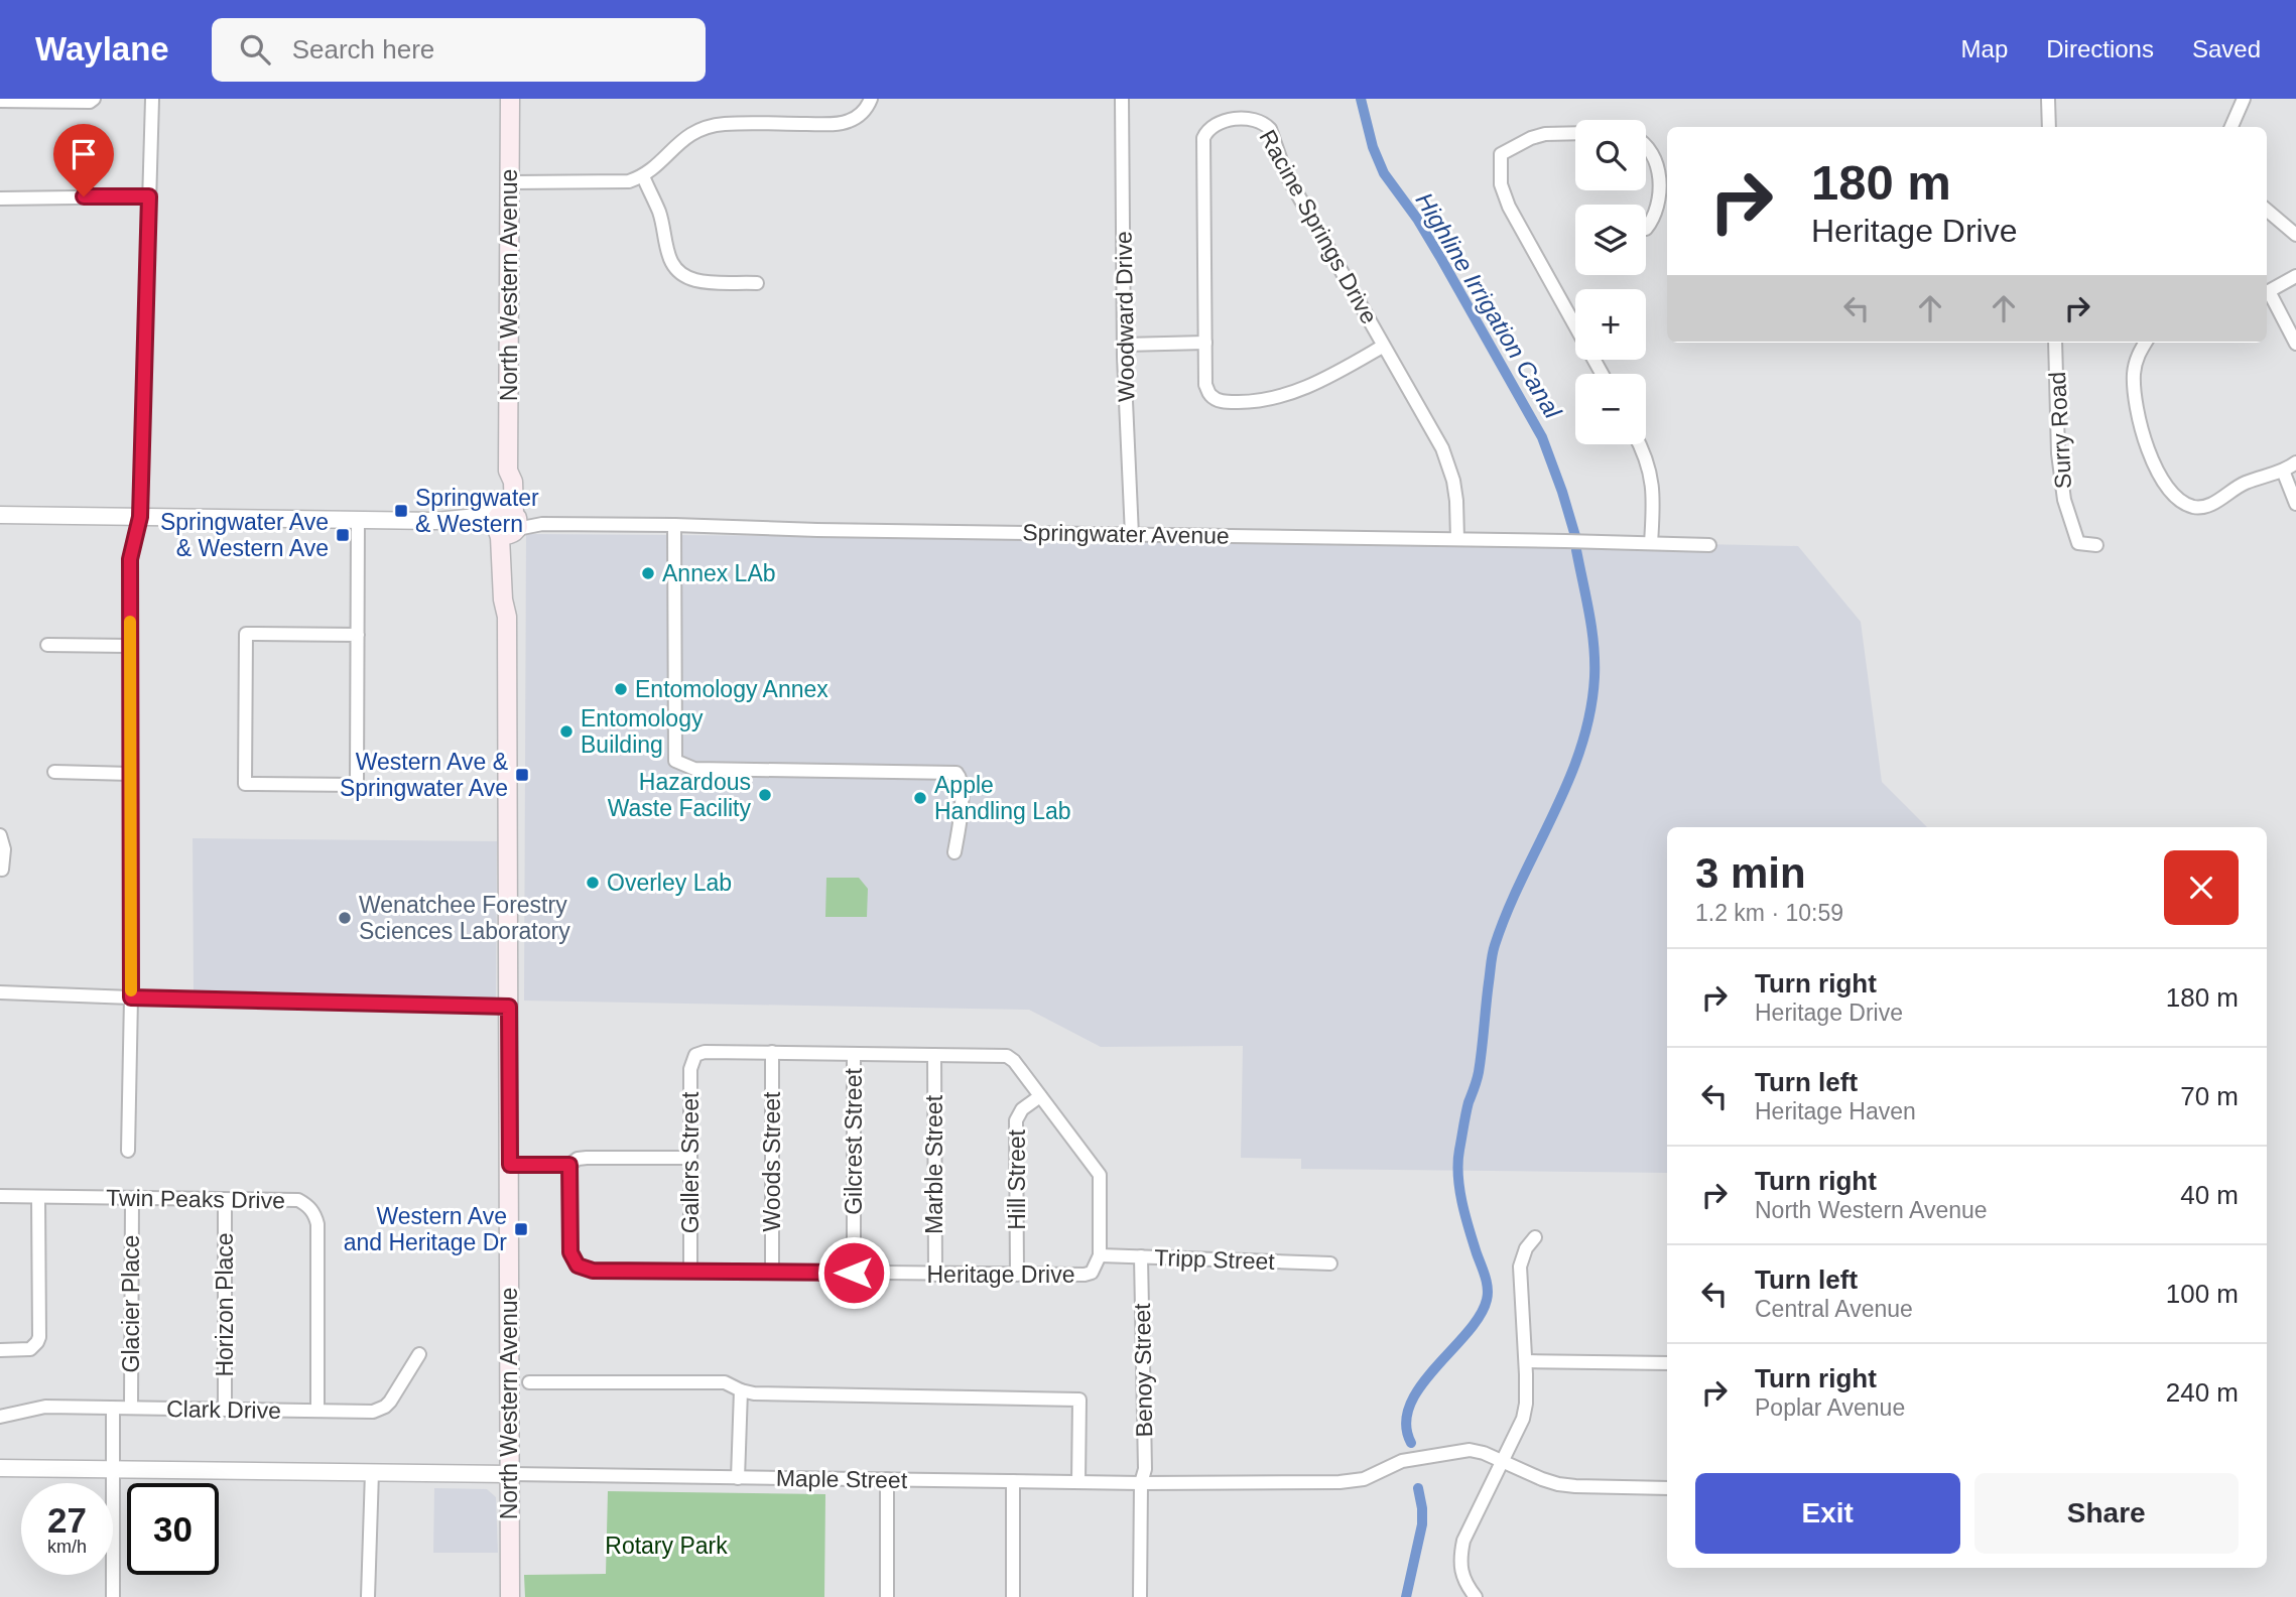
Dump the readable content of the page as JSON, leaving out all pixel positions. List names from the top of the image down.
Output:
{
  "streets": {
    "main road": ["North Western Avenue"],
    "street": [
      "Racine Springs Drive",
      "Woodward Drive",
      "Surry Road",
      "Springwater Avenue",
      "Gilcrest Street",
      "Woods Street",
      "Gallers Street",
      "Marble Street",
      "Hill Street",
      "Twin Peaks Drive",
      "Tripp Street",
      "Heritage Drive",
      "Glacier Place",
      "Horizon Place",
      "Benoy Street",
      "Clark Drive",
      "Maple Street"
    ]
  },
  "crossings": [
    ["Racine Springs Drive", "Springwater Avenue"],
    ["North Western Avenue", "Springwater Avenue"],
    ["North Western Avenue", "Maple Street"],
    ["Woodward Drive", "Springwater Avenue"],
    ["Gilcrest Street", "Heritage Drive"],
    ["Woods Street", "Heritage Drive"],
    ["Gallers Street", "Heritage Drive"],
    ["Marble Street", "Heritage Drive"],
    ["Hill Street", "Heritage Drive"],
    ["Twin Peaks Drive", "Glacier Place"],
    ["Twin Peaks Drive", "Horizon Place"],
    ["Twin Peaks Drive", "Clark Drive"],
    ["Tripp Street", "Heritage Drive"],
    ["Tripp Street", "Benoy Street"],
    ["Glacier Place", "Clark Drive"],
    ["Horizon Place", "Clark Drive"],
    ["Benoy Street", "Maple Street"]
  ],
  "water": ["Highline Irrigation Canal"],
  "parks": ["Rotary Park"],
  "places": {
    "transit": [
      "Springwater & Western",
      "Springwater Ave & Western Ave",
      "Western Ave & Springwater Ave",
      "Western Ave and Heritage Dr"
    ],
    "other": [
      "Annex LAb",
      "Entomology Annex",
      "Entomology Building",
      "Hazardous Waste Facility",
      "Apple Handling Lab",
      "Overley Lab",
      "Wenatchee Forestry Sciences Laboratory"
    ]
  },
  "page": {
    "header": "Waylane",
    "search": "Search here",
    "nav": ["Map", "Directions", "Saved"],
    "map_buttons": ["+", "−"],
    "turn": ["180 m", "Heritage Drive"],
    "heading": ["3 min", "1.2 km · 10:59"],
    "list": [
      {
        "name": "Turn right",
        "note": "Heritage Drive",
        "value": "180 m"
      },
      {
        "name": "Turn left",
        "note": "Heritage Haven",
        "value": "70 m"
      },
      {
        "name": "Turn right",
        "note": "North Western Avenue",
        "value": "40 m"
      },
      {
        "name": "Turn left",
        "note": "Central Avenue",
        "value": "100 m"
      },
      {
        "name": "Turn right",
        "note": "Poplar Avenue",
        "value": "240 m"
      }
    ],
    "buttons": ["Exit", "Share"],
    "speed": "27 km/h",
    "limit": "30"
  }
}
